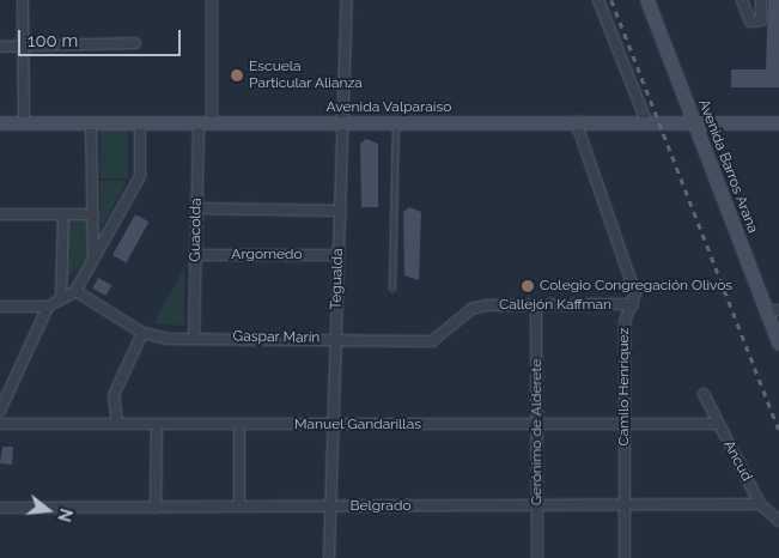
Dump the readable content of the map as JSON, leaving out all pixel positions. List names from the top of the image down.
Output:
{
  "streets": {
    "main road": ["Avenida Valparaíso", "Avenida Barros Arana"],
    "street": [
      "Guacolda",
      "Argomedo",
      "Tegualda",
      "Callejón Kaffman",
      "Gaspar Marín",
      "Camilo Henríquez",
      "Manuel Gandarillas",
      "Gerónimo de Alderete",
      "Ancud",
      "Belgrado"
    ]
  },
  "crossings": [
    ["Avenida Valparaíso", "Avenida Barros Arana"],
    ["Avenida Valparaíso", "Guacolda"],
    ["Avenida Valparaíso", "Tegualda"],
    ["Avenida Valparaíso", "Camilo Henríquez"],
    ["Guacolda", "Argomedo"],
    ["Guacolda", "Gaspar Marín"],
    ["Argomedo", "Tegualda"],
    ["Tegualda", "Gaspar Marín"],
    ["Tegualda", "Manuel Gandarillas"],
    ["Tegualda", "Belgrado"],
    ["Callejón Kaffman", "Gaspar Marín"],
    ["Callejón Kaffman", "Camilo Henríquez"],
    ["Callejón Kaffman", "Gerónimo de Alderete"],
    ["Camilo Henríquez", "Manuel Gandarillas"],
    ["Camilo Henríquez", "Belgrado"],
    ["Manuel Gandarillas", "Gerónimo de Alderete"],
    ["Manuel Gandarillas", "Ancud"],
    ["Gerónimo de Alderete", "Belgrado"],
    ["Ancud", "Belgrado"]
  ],
  "places": ["Escuela Particular Alianza", "Colegio Congregación Olivos"],
  "scale_bar": "100 m",
  "north": "right"
}
